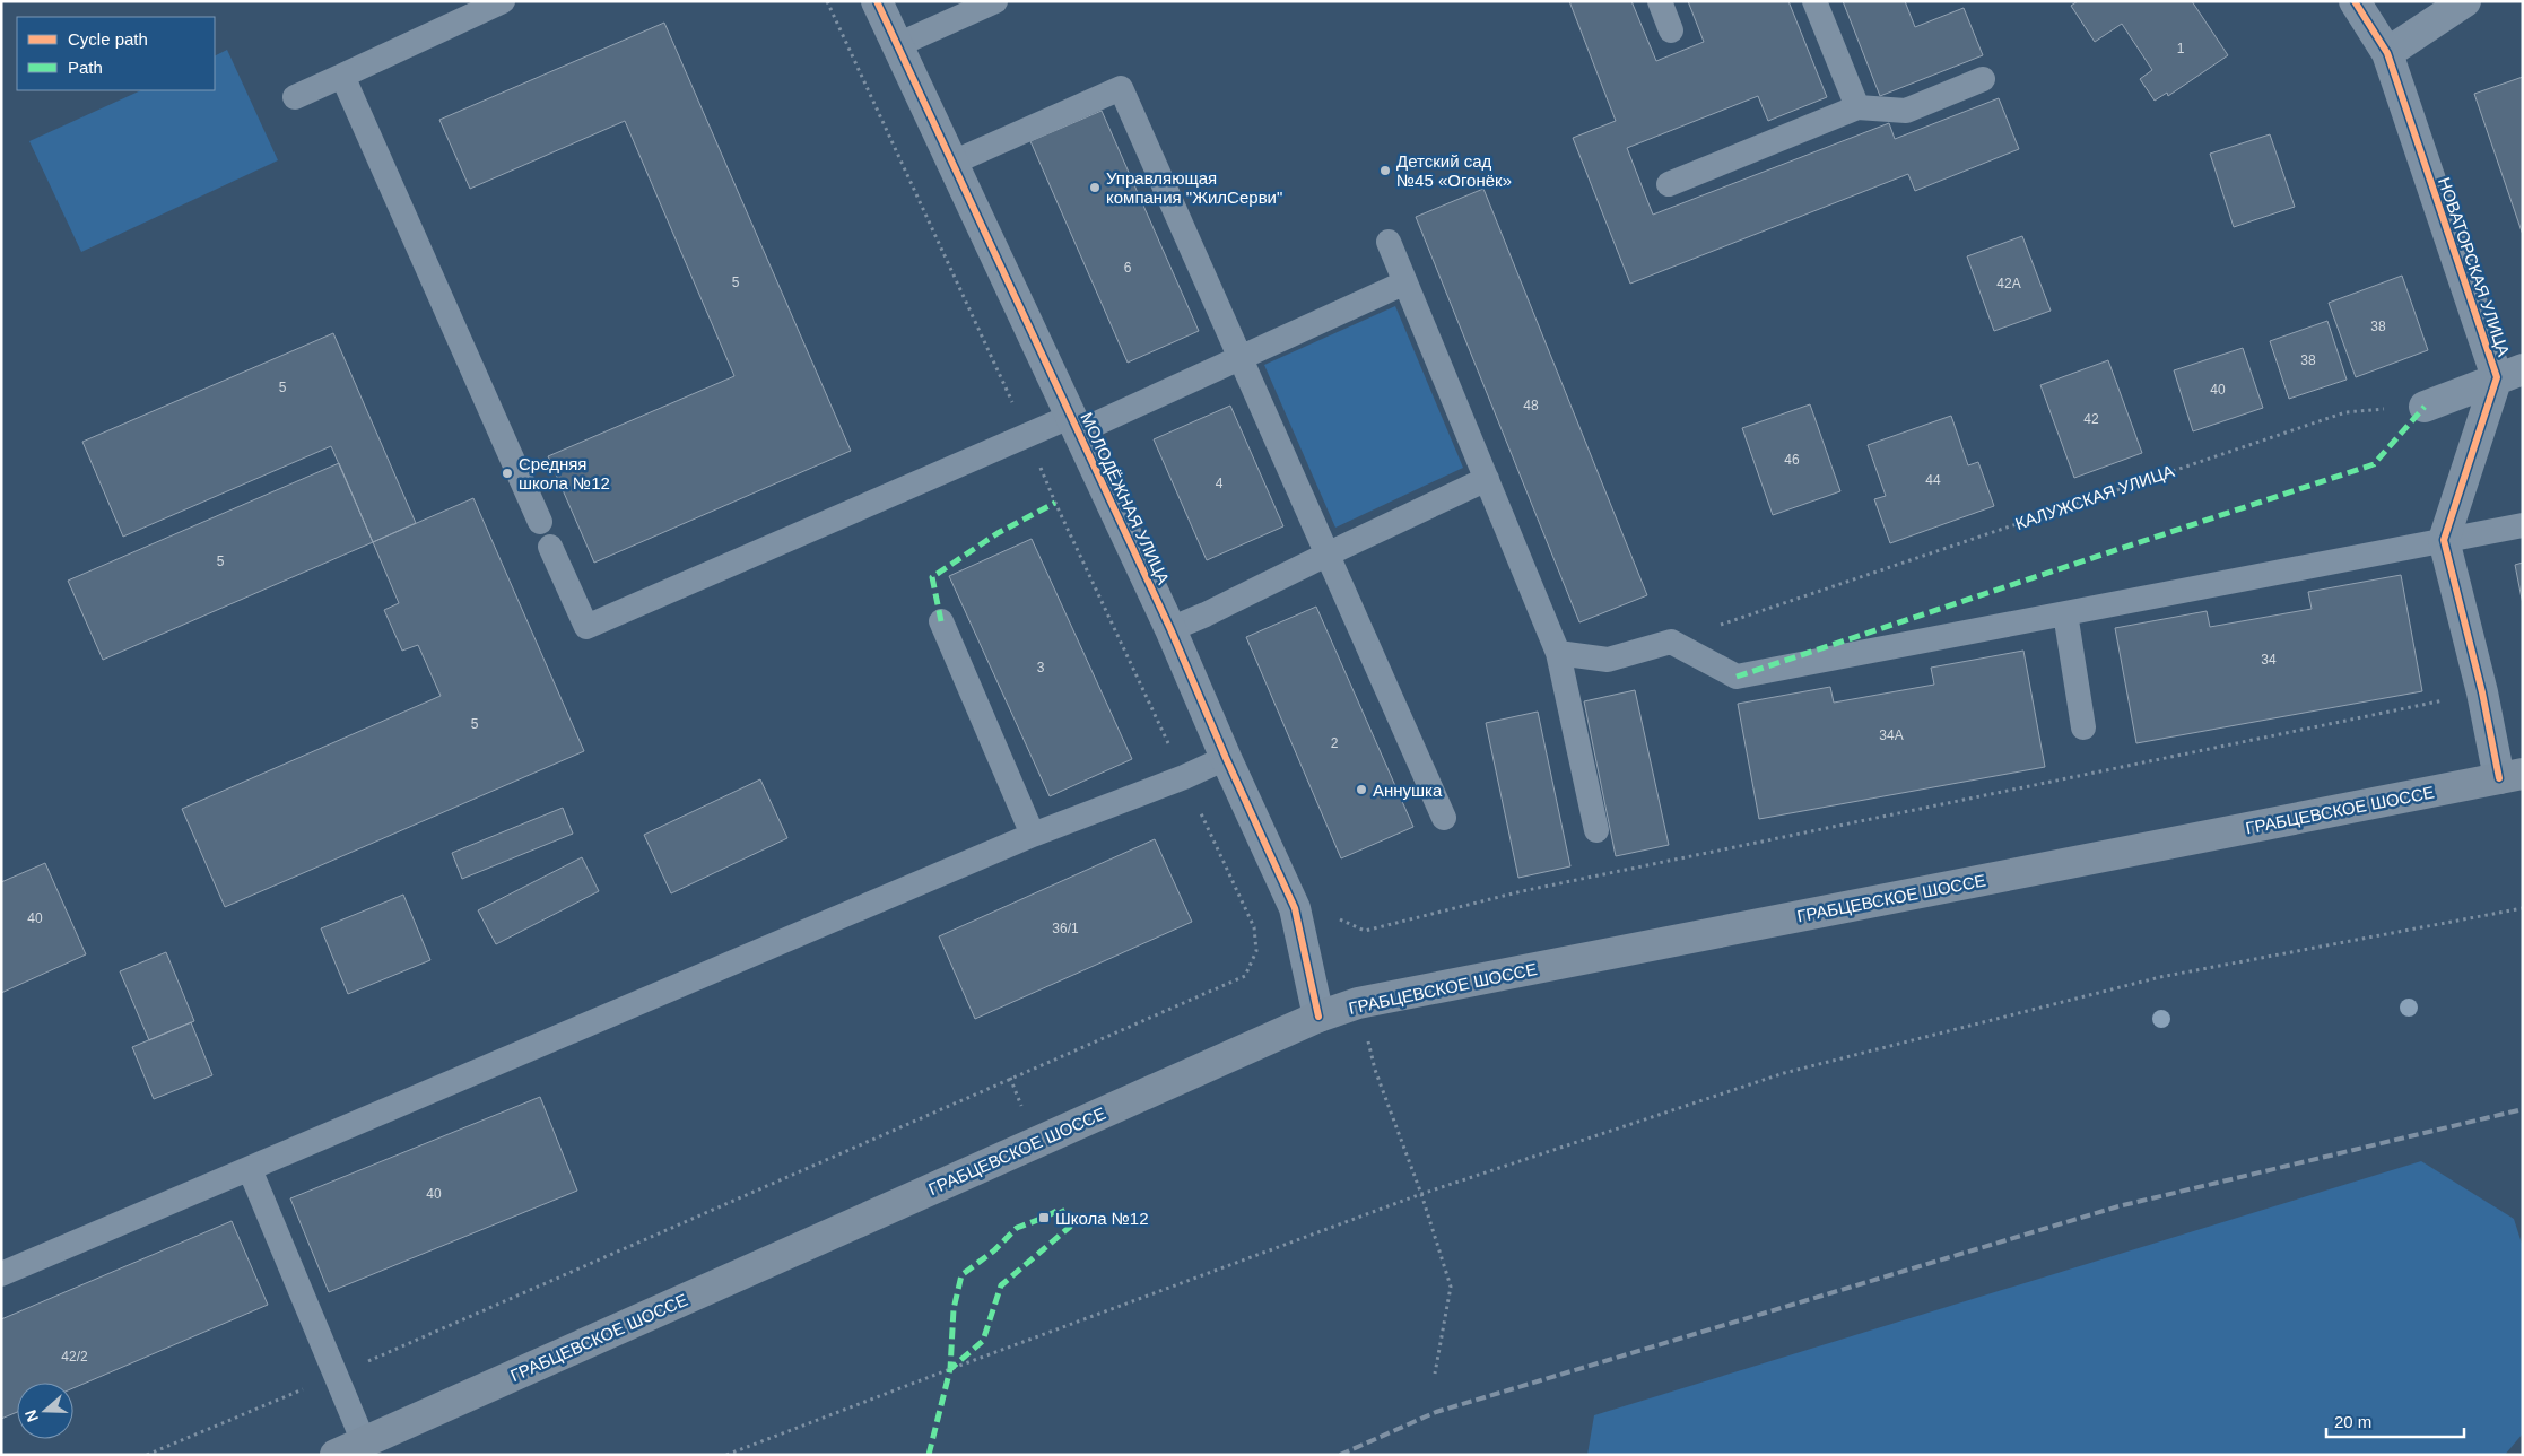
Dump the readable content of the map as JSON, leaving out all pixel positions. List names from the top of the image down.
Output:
{
  "streets": {
    "main road": ["ГРАБЦЕВСКОЕ ШОССЕ"],
    "street": ["НОВАТОРСКАЯ УЛИЦА", "МОЛОДЁЖНАЯ УЛИЦА"],
    "path": ["КАЛУЖСКАЯ УЛИЦА"]
  },
  "crossings": [
    ["МОЛОДЁЖНАЯ УЛИЦА", "ГРАБЦЕВСКОЕ ШОССЕ"]
  ],
  "places": {
    "other": [
      "Детский сад №45 «Огонёк»",
      "Управляющая компания \"ЖилСерви\"",
      "Средняя школа №12",
      "Аннушка"
    ],
    "transit": ["Школа №12"]
  },
  "house_numbers": [
    "1",
    "6",
    "5",
    "42А",
    "38",
    "38",
    "5",
    "40",
    "48",
    "42",
    "46",
    "44",
    "4",
    "5",
    "34",
    "3",
    "5",
    "34А",
    "2",
    "40",
    "36/1",
    "40",
    "42/2"
  ],
  "legend": ["Cycle path", "Path"],
  "scale_bar": "20 m",
  "north": "left"
}
